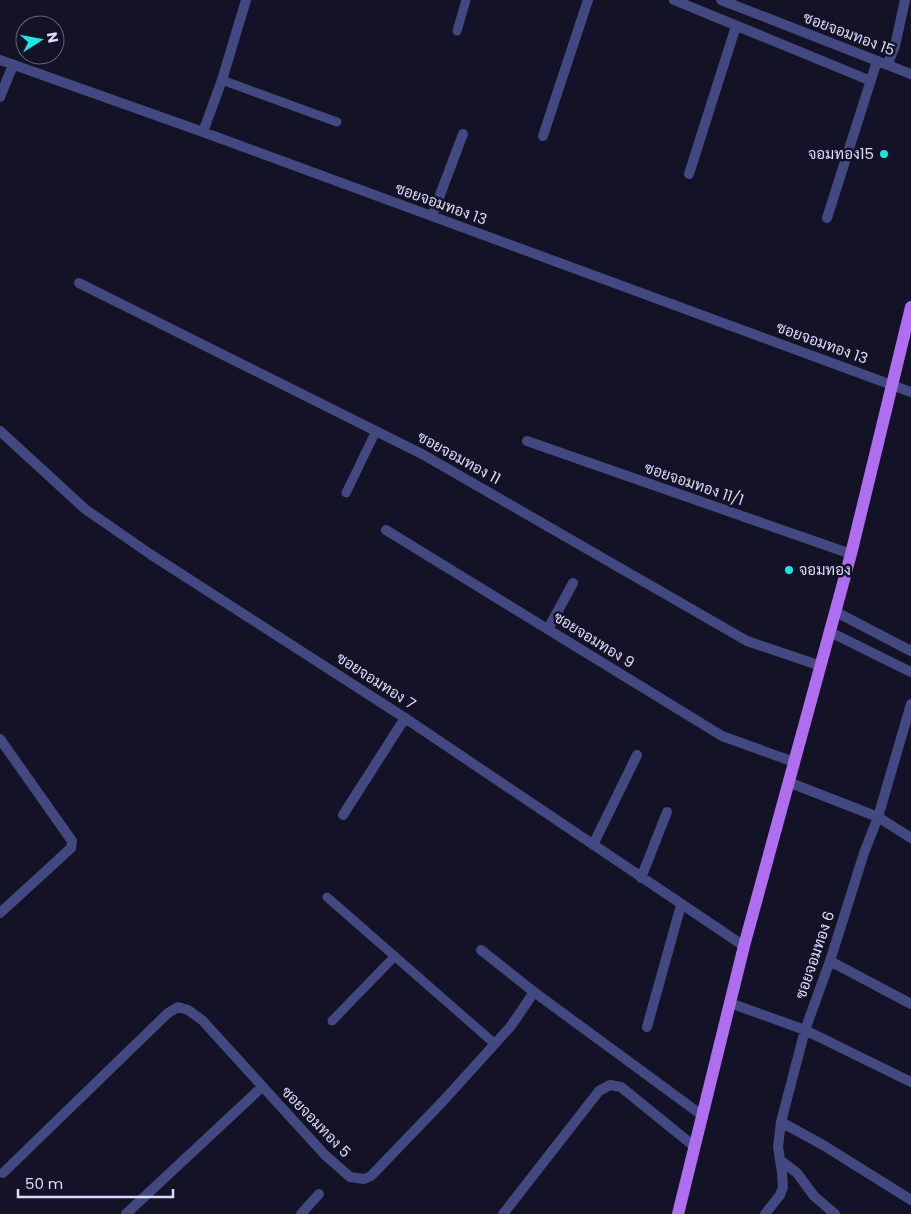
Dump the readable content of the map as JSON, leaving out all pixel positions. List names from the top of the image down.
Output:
{
  "streets": {
    "street": [
      "ซอยจอมทอง 15",
      "ซอยจอมทอง 13",
      "ซอยจอมทอง 11",
      "ซอยจอมทอง 11/1",
      "ซอยจอมทอง 9",
      "ซอยจอมทอง 7",
      "ซอยจอมทอง 6",
      "ซอยจอมทอง 5"
    ]
  },
  "places": ["จอมทอง15", "จอมทอง"],
  "scale_bar": "50 m",
  "north": "right"
}
